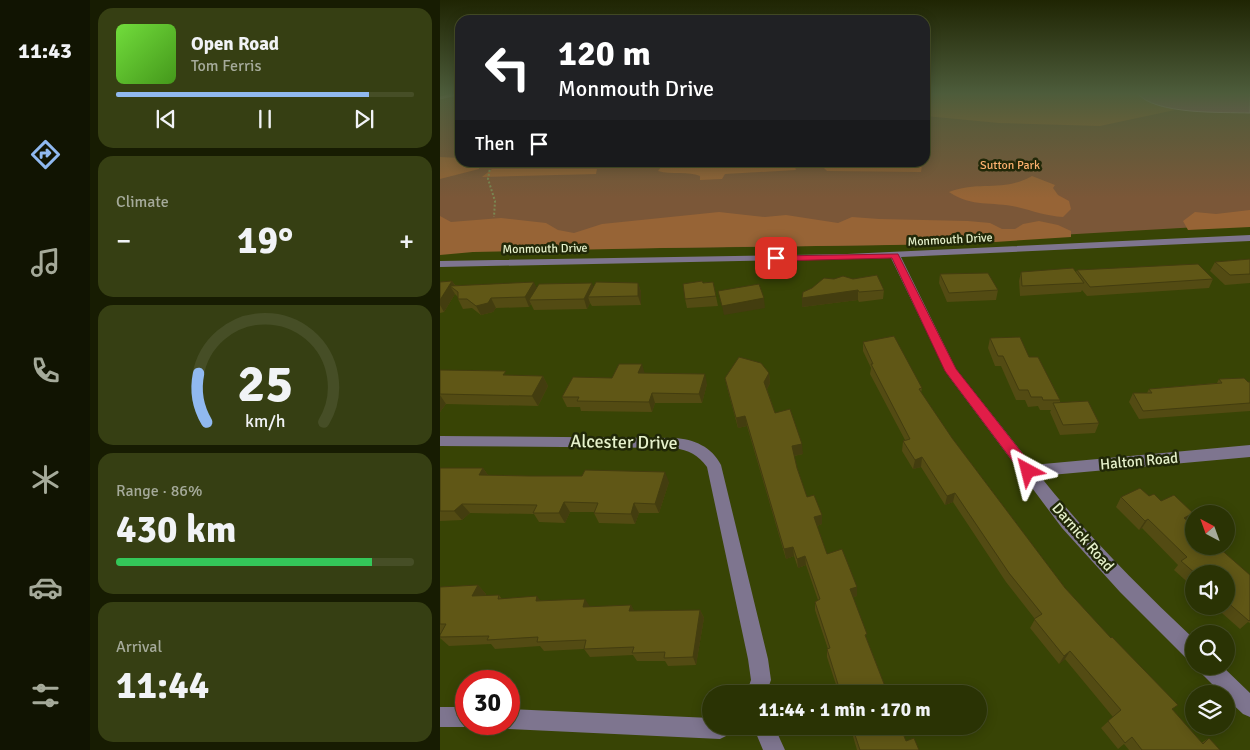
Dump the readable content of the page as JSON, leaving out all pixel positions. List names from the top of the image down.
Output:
{
  "streets": {
    "street": [
      "Monmouth Drive",
      "Alcester Drive",
      "Halton Road",
      "Darnick Road"
    ]
  },
  "crossings": [
    ["Monmouth Drive", "Darnick Road"],
    ["Halton Road", "Darnick Road"]
  ],
  "parks": ["Sutton Park"],
  "north": "top left",
  "page": {
    "tabs": "11:43",
    "turn": ["120 m", "Monmouth Drive"],
    "song": ["Open Road", "Tom Ferris"],
    "then": "Then",
    "tile": [
      "Climate",
      ["Range · 86%", "430 km"],
      ["Arrival", "11:44"]
    ],
    "heat": ["−", "19°", "+"],
    "limit": "30",
    "trip": "11:44 · 1 min · 170 m",
    "gauge": ["25", "km/h"]
  }
}
